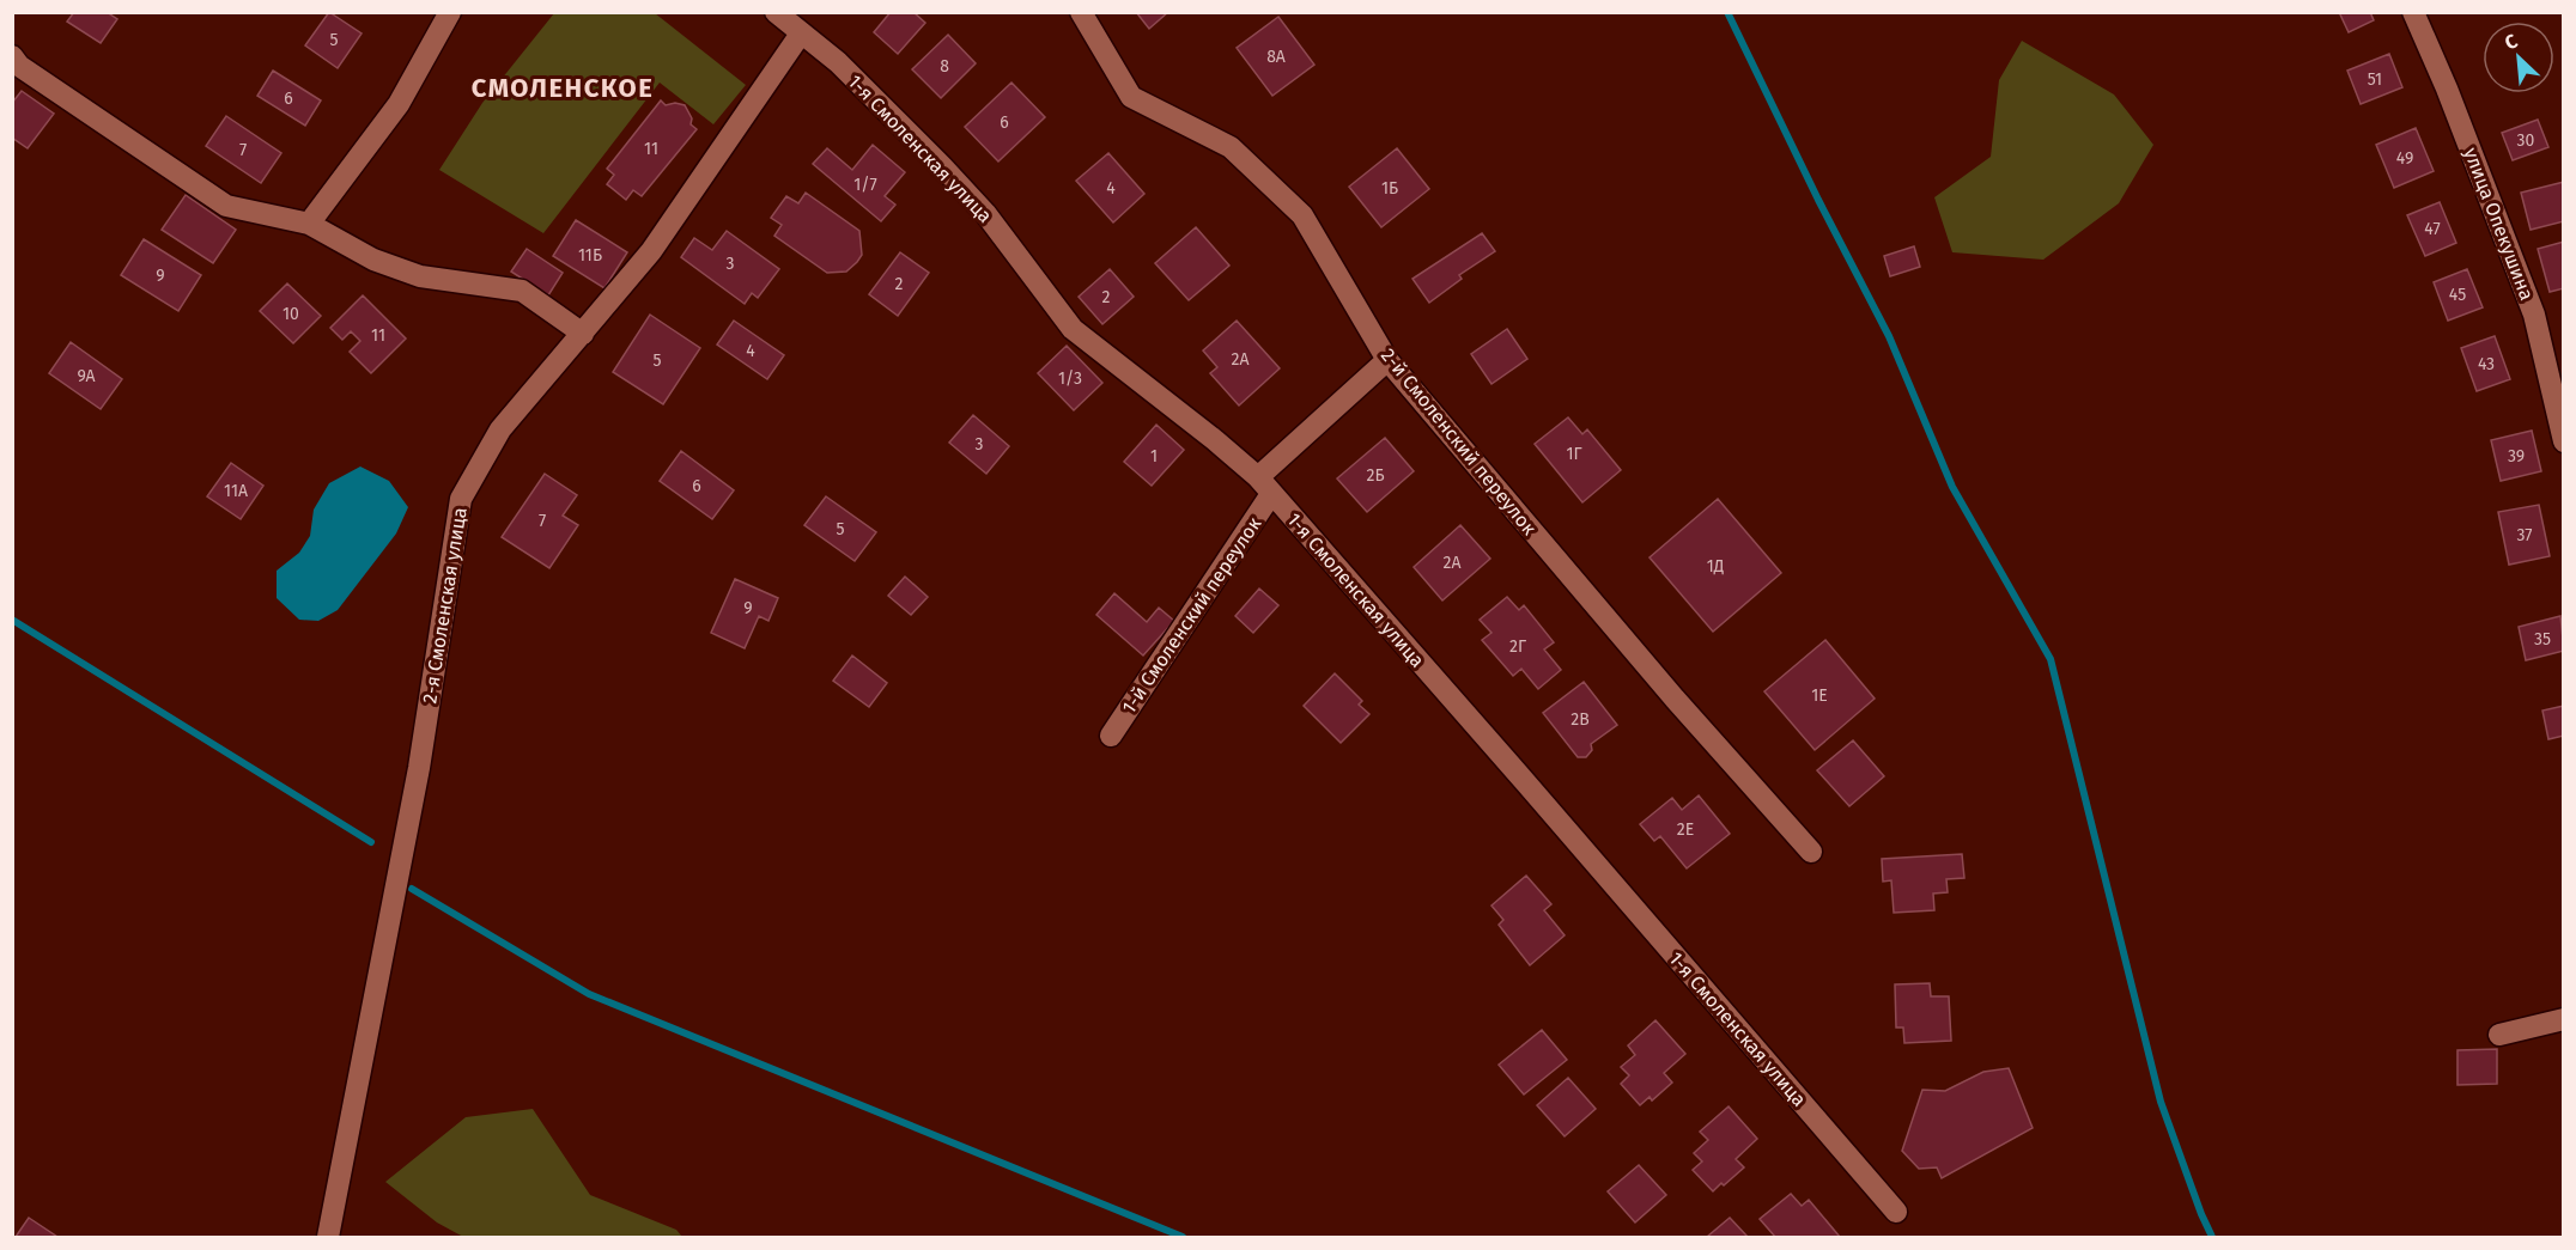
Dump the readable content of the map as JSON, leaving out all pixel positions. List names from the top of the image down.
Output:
{
  "streets": {
    "street": [
      "1-я Смоленская улица",
      "улица Опекушина",
      "2-й Смоленский переулок",
      "2-я Смоленская улица",
      "1-й Смоленский переулок"
    ]
  },
  "crossings": [
    ["1-я Смоленская улица", "2-я Смоленская улица"],
    ["1-я Смоленская улица", "1-й Смоленский переулок"],
    ["2-й Смоленский переулок", "1-й Смоленский переулок"]
  ],
  "districts": ["СМОЛЕНСКОЕ"],
  "house_numbers": [
    "5",
    "8А",
    "8",
    "51",
    "6",
    "6",
    "30",
    "11",
    "7",
    "49",
    "1/7",
    "4",
    "1Б",
    "47",
    "11Б",
    "3",
    "9",
    "2",
    "45",
    "2",
    "10",
    "11",
    "4",
    "2А",
    "5",
    "43",
    "9А",
    "1/3",
    "3",
    "1Г",
    "1",
    "39",
    "2Б",
    "6",
    "11А",
    "7",
    "5",
    "37",
    "2А",
    "1Д",
    "9",
    "35",
    "2Г",
    "1Е",
    "2В",
    "2Е"
  ],
  "north": "top left"
}
